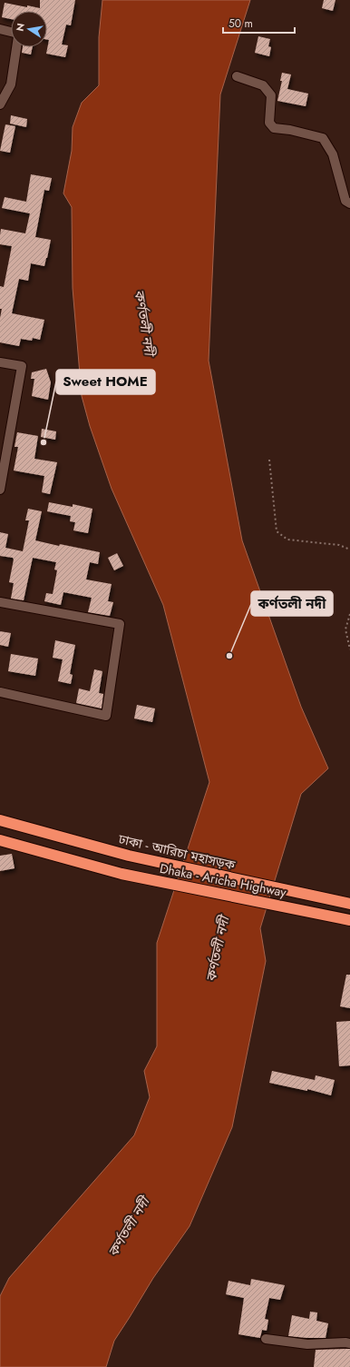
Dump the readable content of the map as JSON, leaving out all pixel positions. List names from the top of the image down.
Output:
{
  "streets": {
    "highway": ["ঢাকা - আরিচা মহাসড়ক", "Dhaka - Aricha Highway"]
  },
  "water": ["কর্ণতলী নদী"],
  "places": ["Sweet HOME", "কর্ণতলী নদী"],
  "scale_bar": "50 m",
  "north": "left"
}
